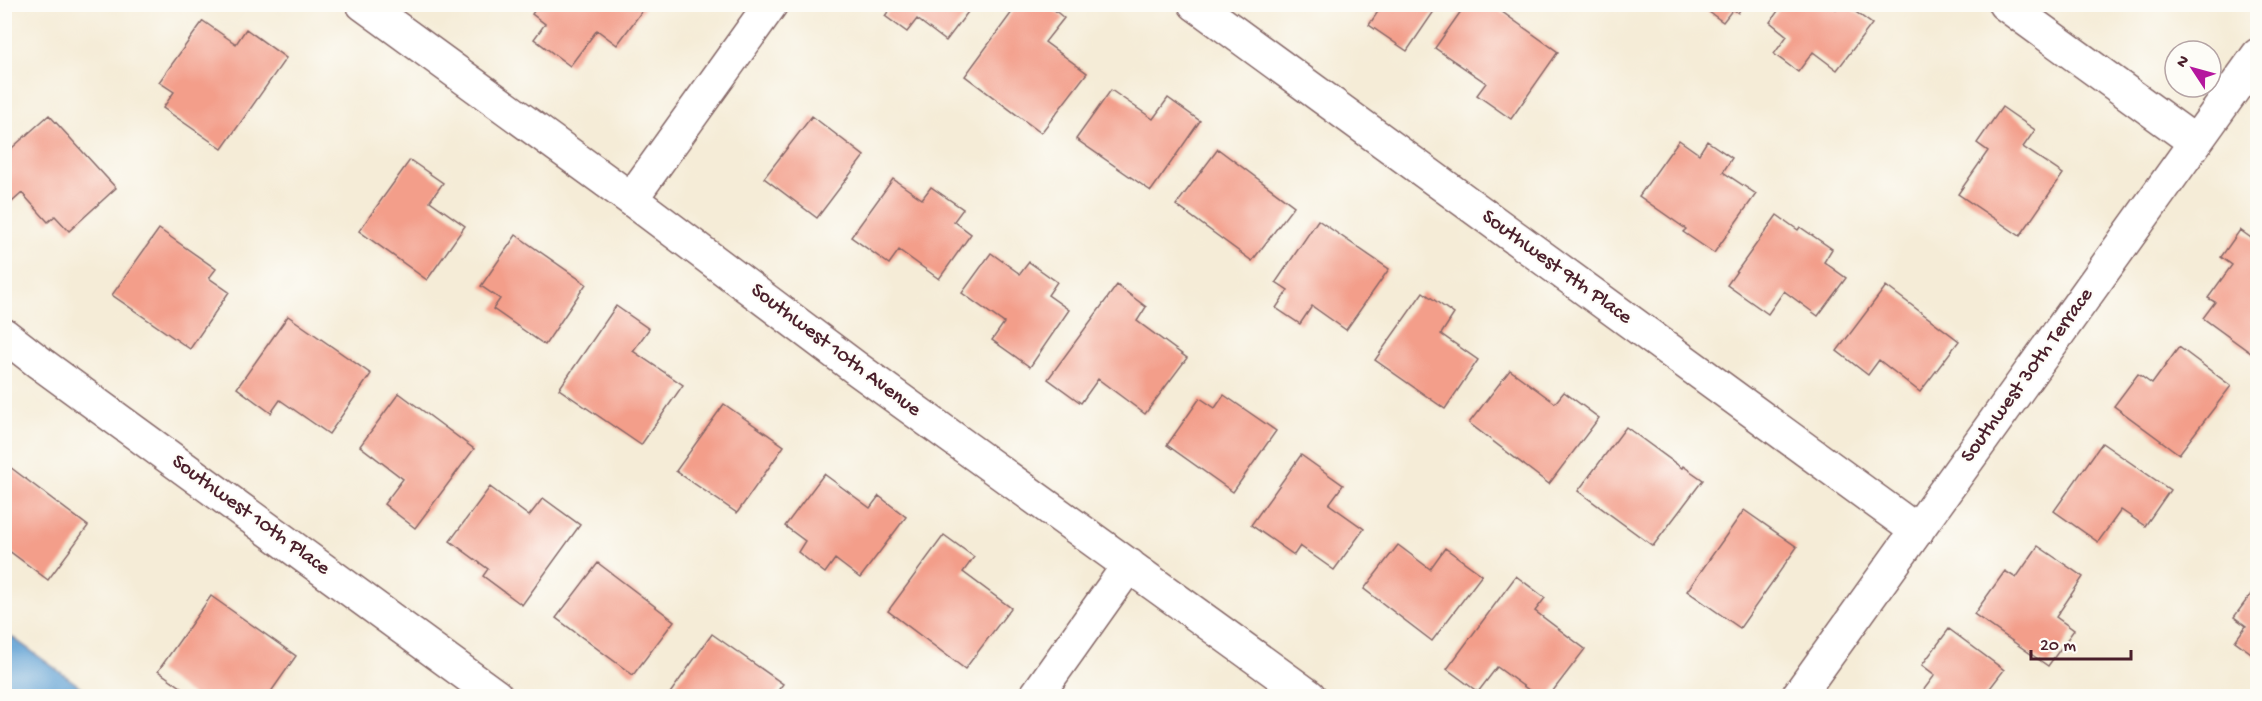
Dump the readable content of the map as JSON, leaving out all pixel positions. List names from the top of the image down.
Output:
{
  "streets": {
    "street": [
      "Southwest 9th Place",
      "Southwest 10th Avenue",
      "Southwest 30th Terrace",
      "Southwest 10th Place"
    ]
  },
  "crossings": [
    ["Southwest 9th Place", "Southwest 30th Terrace"]
  ],
  "scale_bar": "20 m",
  "north": "top left"
}
